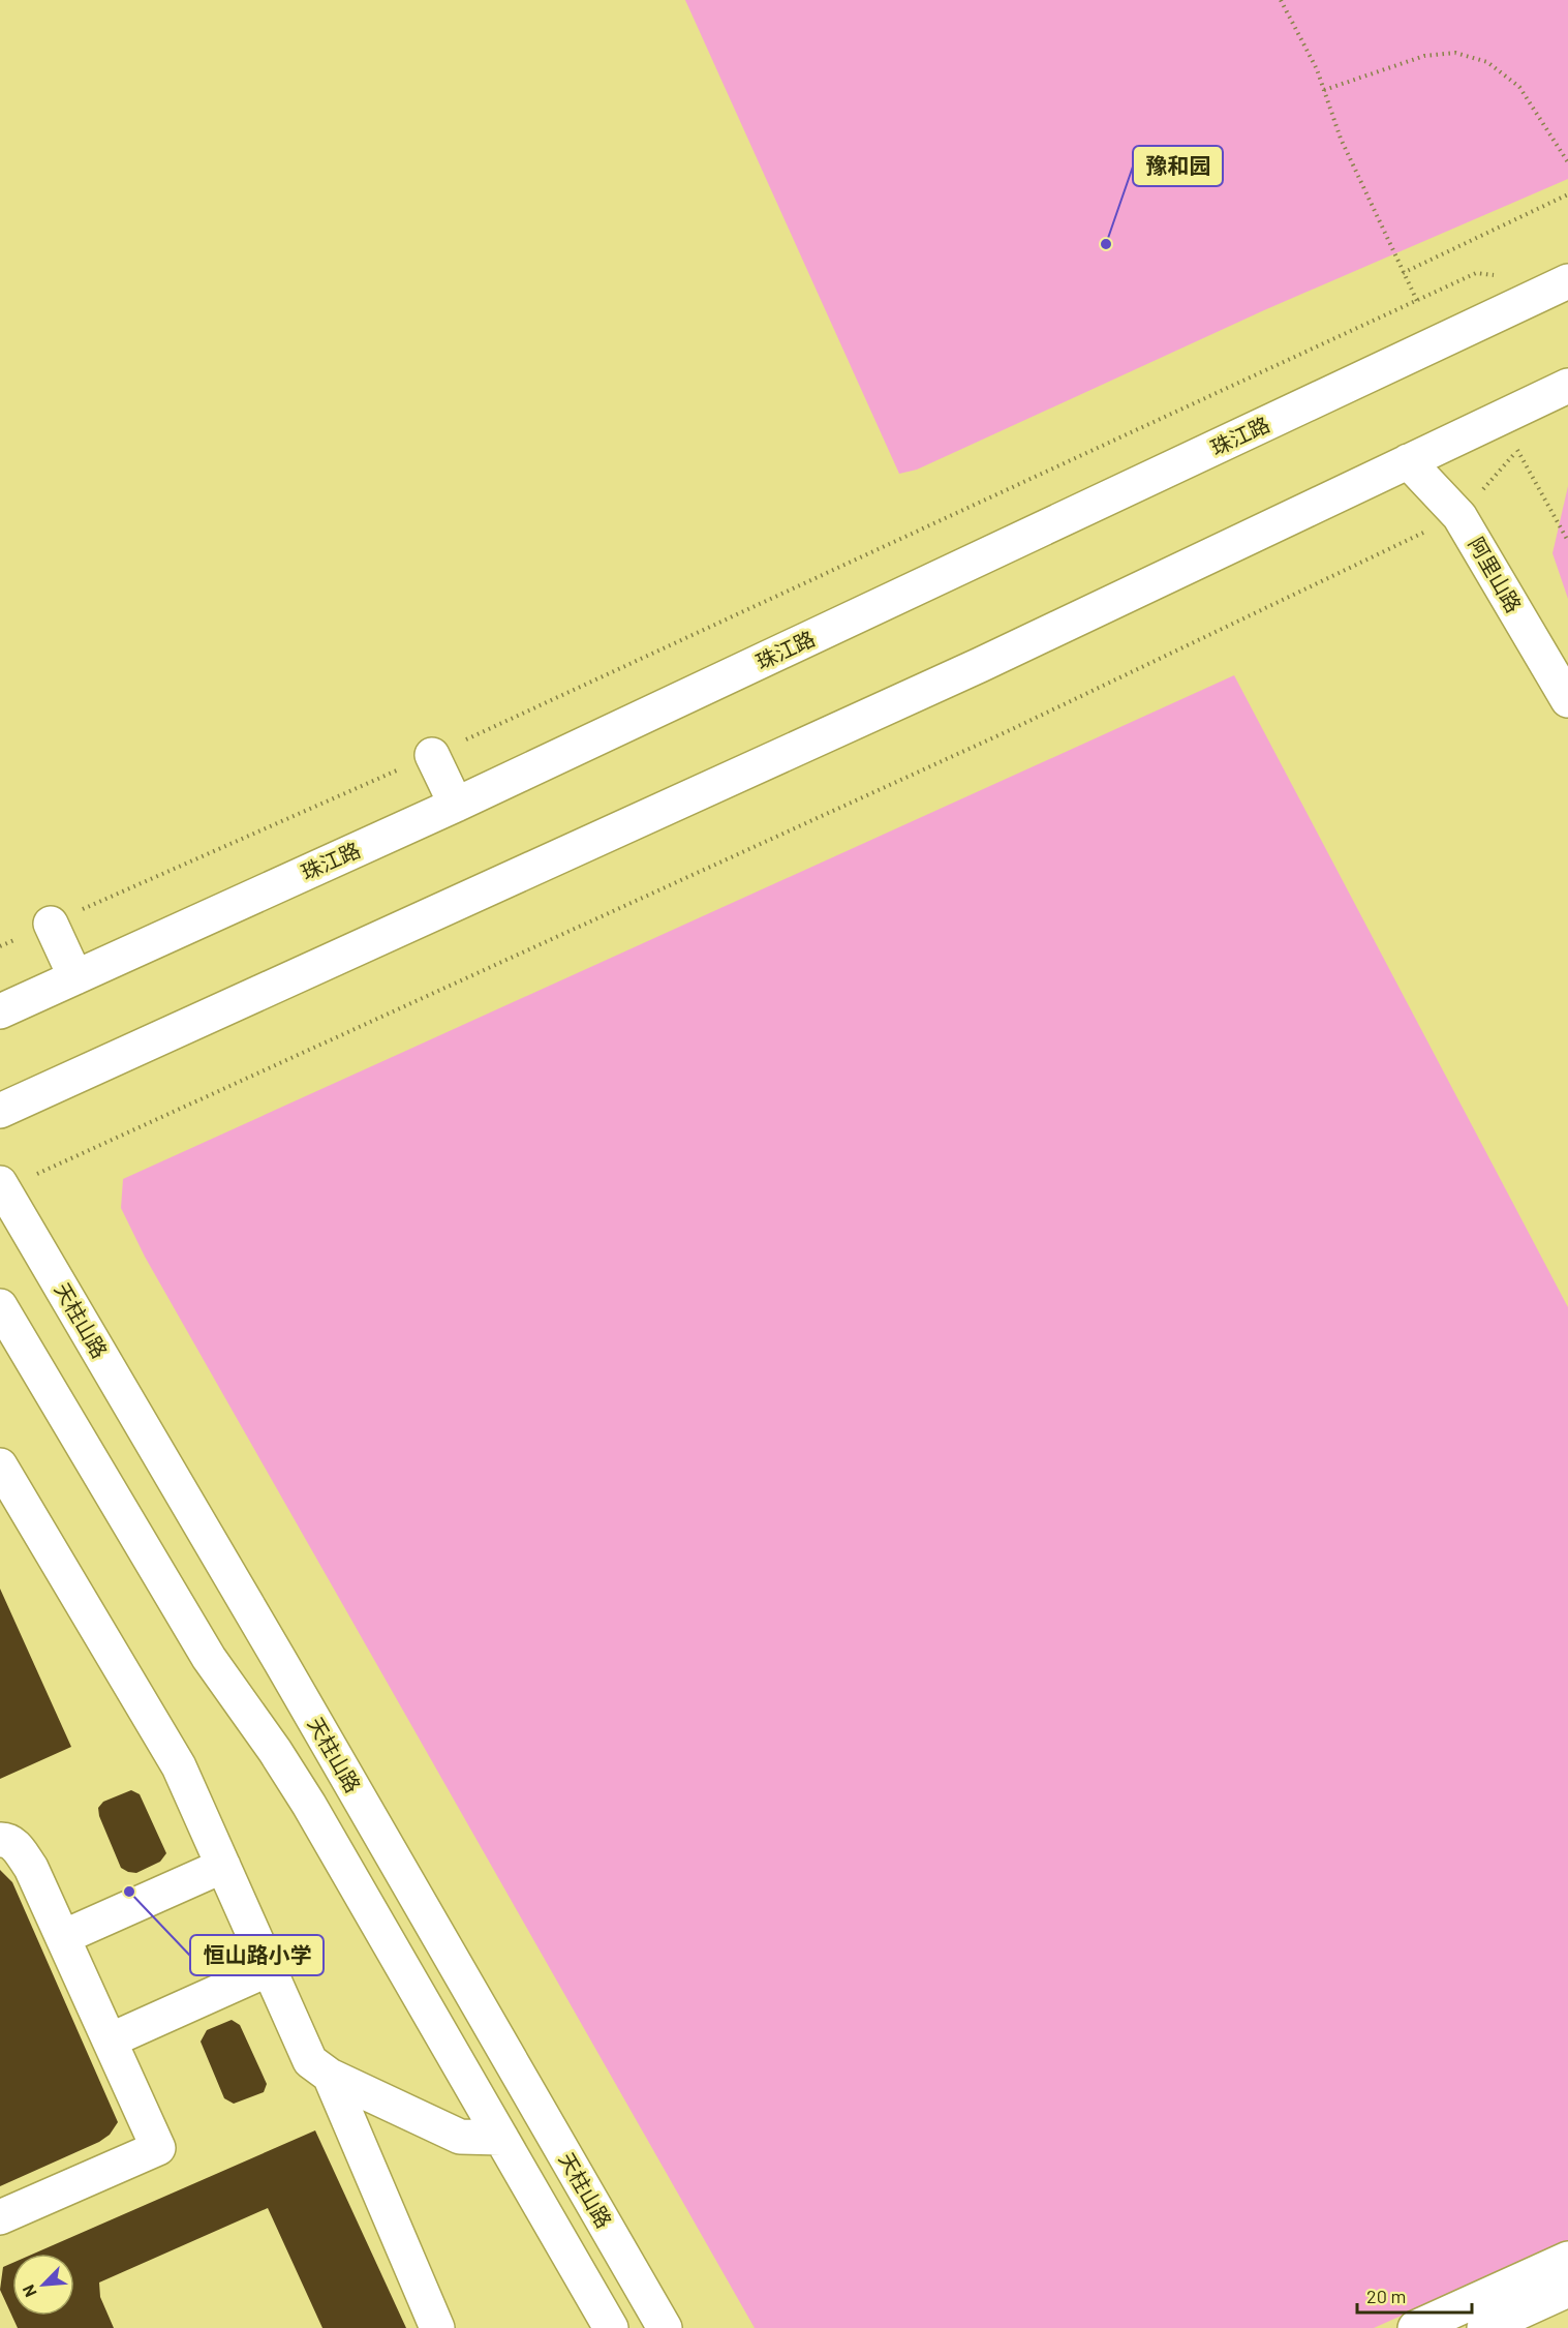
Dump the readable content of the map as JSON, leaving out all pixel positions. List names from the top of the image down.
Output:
{
  "streets": {
    "street": ["珠江路", "阿里山路", "天柱山路"]
  },
  "places": ["豫和园", "恒山路小学"],
  "scale_bar": "20 m",
  "north": "bottom left"
}
